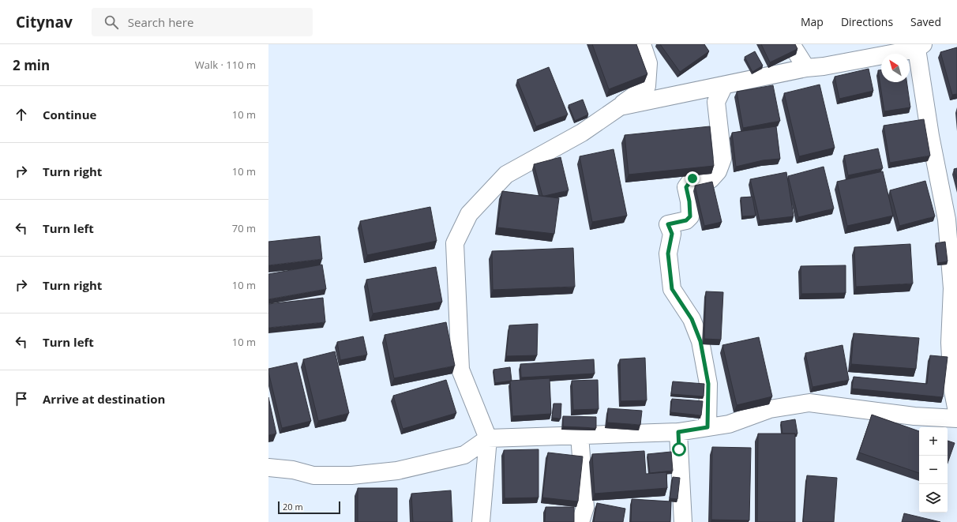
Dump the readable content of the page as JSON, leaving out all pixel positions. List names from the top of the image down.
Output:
{
  "scale_bar": "20 m",
  "north": "top left",
  "page": {
    "header": "Citynav",
    "search": "Search here",
    "nav": ["Map", "Directions", "Saved"],
    "heading": ["2 min", "Walk · 110 m"],
    "list": [
      ["Continue", "10 m"],
      ["Turn right", "10 m"],
      ["Turn left", "70 m"],
      ["Turn right", "10 m"],
      ["Turn left", "10 m"],
      "Arrive at destination"
    ],
    "map_buttons": ["+", "−"],
    "scale": "20 m"
  }
}
